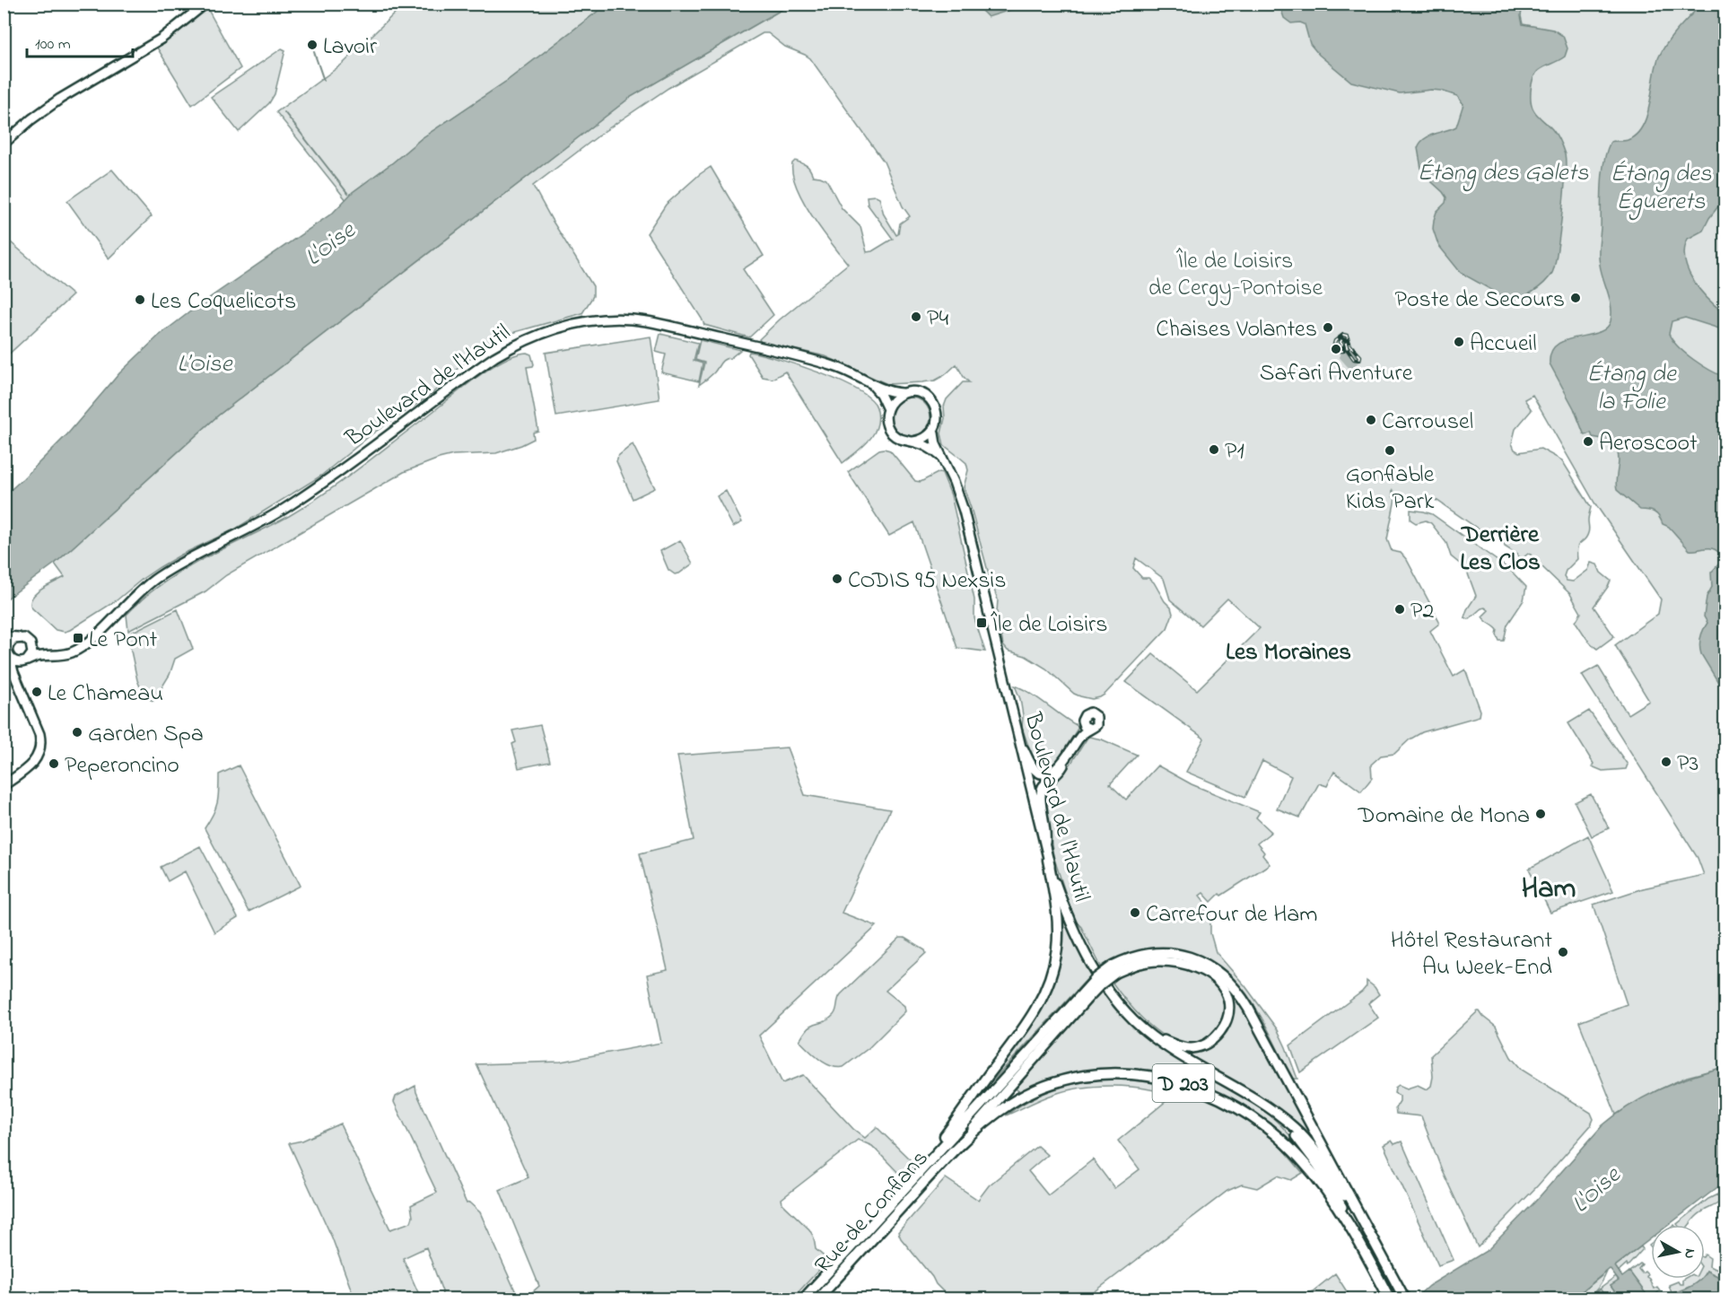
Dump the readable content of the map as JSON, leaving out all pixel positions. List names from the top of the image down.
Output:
{
  "streets": {
    "main road": ["Boulevard de l'Hautil", "D 203", "Rue de Conflans"]
  },
  "crossings": [
    ["Boulevard de l'Hautil", "D 203"],
    ["D 203", "Rue de Conflans"]
  ],
  "districts": ["Derrière Les Clos", "Les Moraines", "Ham"],
  "water": [
    "Étang des Galets",
    "Étang des Éguerets",
    "L'Oise",
    "L’Oise",
    "Étang de la Folie"
  ],
  "parks": ["Île de Loisirs de Cergy-Pontoise"],
  "places": {
    "other": [
      "Lavoir",
      "Poste de Secours",
      "Les Coquelicots",
      "P4",
      "Chaises Volantes",
      "Accueil",
      "Safari Aventure",
      "Carrousel",
      "Aeroscoot",
      "P1",
      "Gonflable Kids Park",
      "CODIS 95 Nexsis",
      "P2",
      "Le Chameau",
      "Garden Spa",
      "P3",
      "Peperoncino",
      "Domaine de Mona",
      "Carrefour de Ham",
      "Hôtel Restaurant Au Week-End"
    ],
    "transit": ["Île de Loisirs", "Le Pont"]
  },
  "scale_bar": "100 m",
  "north": "right"
}
